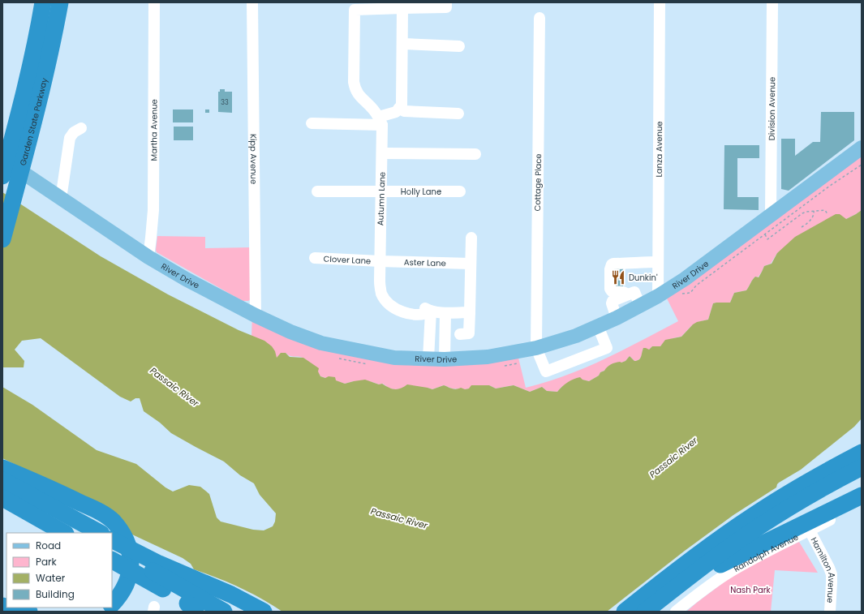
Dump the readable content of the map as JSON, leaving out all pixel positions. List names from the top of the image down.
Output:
{
  "streets": {
    "highway": ["Garden State Parkway"],
    "main road": ["River Drive"],
    "street": [
      "Division Avenue",
      "Martha Avenue",
      "Lanza Avenue",
      "Kipp Avenue",
      "Cottage Place",
      "Holly Lane",
      "Autumn Lane",
      "Clover Lane",
      "Aster Lane",
      "Randolph Avenue",
      "Hamilton Avenue"
    ]
  },
  "crossings": [
    ["Division Avenue", "River Drive"],
    ["Martha Avenue", "River Drive"],
    ["Lanza Avenue", "River Drive"],
    ["Kipp Avenue", "River Drive"],
    ["Cottage Place", "River Drive"],
    ["Holly Lane", "Autumn Lane"],
    ["Autumn Lane", "Clover Lane"],
    ["Autumn Lane", "Aster Lane"],
    ["Clover Lane", "Aster Lane"],
    ["Randolph Avenue", "Hamilton Avenue"]
  ],
  "water": ["Passaic River"],
  "parks": ["Nash Park"],
  "places": {
    "restaurant": ["Dunkin'"]
  },
  "house_numbers": ["33"],
  "legend": [
    "Road",
    "Park",
    "Water",
    "Building"
  ]
}
